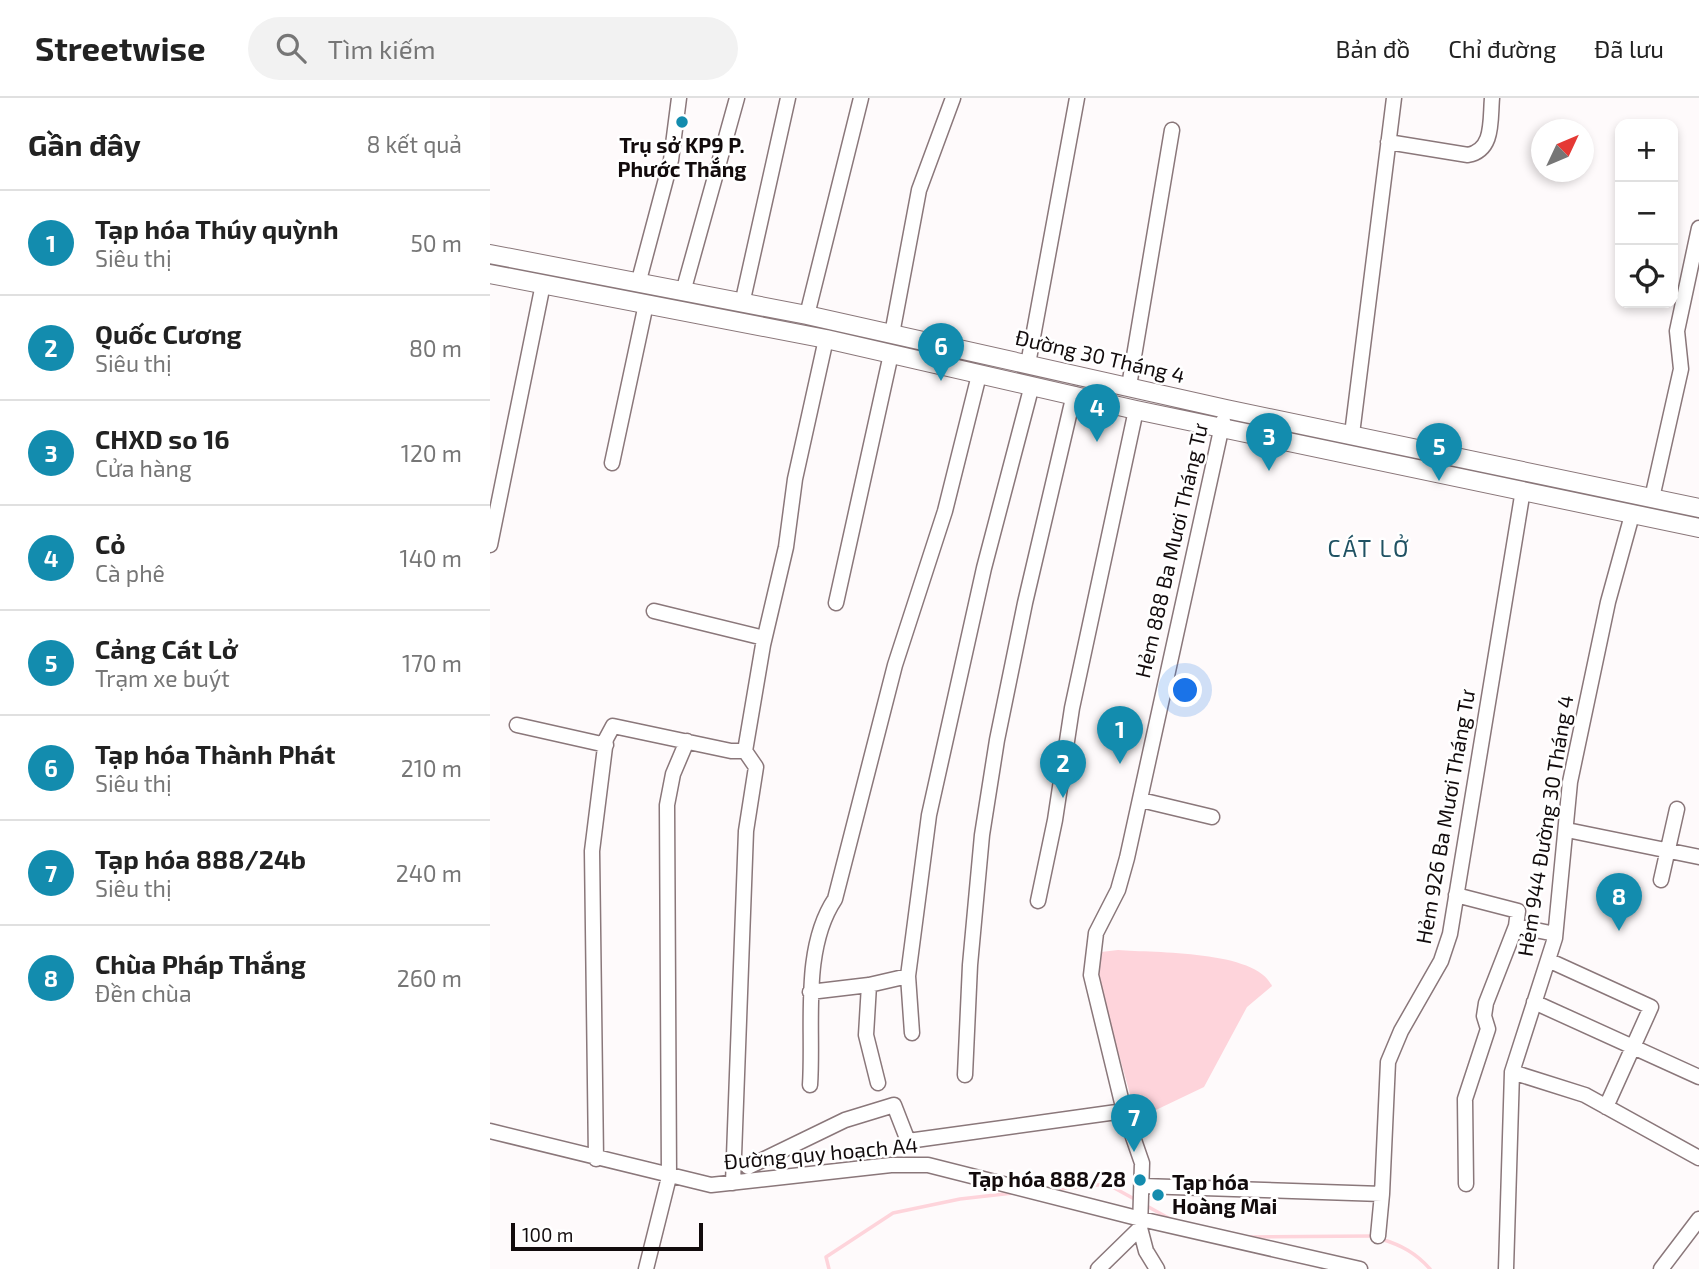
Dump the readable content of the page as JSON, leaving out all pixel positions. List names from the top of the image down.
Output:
{
  "streets": {
    "main road": ["Đường 30 Tháng 4"],
    "street": [
      "Hẻm 888 Ba Mươi Tháng Tư",
      "Hẻm 926 Ba Mươi Tháng Tư",
      "Hẻm 944 Đường 30 Tháng 4",
      "Đường quy hoạch A4"
    ]
  },
  "crossings": [
    ["Đường 30 Tháng 4", "Hẻm 888 Ba Mươi Tháng Tư"],
    ["Đường 30 Tháng 4", "Hẻm 926 Ba Mươi Tháng Tư"],
    ["Đường 30 Tháng 4", "Hẻm 944 Đường 30 Tháng 4"],
    ["Hẻm 888 Ba Mươi Tháng Tư", "Đường quy hoạch A4"]
  ],
  "districts": ["CÁT LỞ"],
  "places": ["Trụ sở KP9 P. Phước Thắng", "Tạp hóa 888/28", "Tạp hóa Hoàng Mai"],
  "scale_bar": "100 m",
  "north": "top right",
  "page": {
    "header": "Streetwise",
    "search": "Tìm kiếm",
    "nav": ["Bản đồ", "Chỉ đường", "Đã lưu"],
    "heading": ["Gần đây", "8 kết quả"],
    "map_buttons": ["+", "−"],
    "list": [
      {
        "mark": "1",
        "name": "Tạp hóa Thúy quỳnh",
        "note": "Siêu thị",
        "value": "50 m"
      },
      {
        "mark": "2",
        "name": "Quốc Cương",
        "note": "Siêu thị",
        "value": "80 m"
      },
      {
        "mark": "3",
        "name": "CHXD so 16",
        "note": "Cửa hàng",
        "value": "120 m"
      },
      {
        "mark": "4",
        "name": "Cỏ",
        "note": "Cà phê",
        "value": "140 m"
      },
      {
        "mark": "5",
        "name": "Cảng Cát Lở",
        "note": "Trạm xe buýt",
        "value": "170 m"
      },
      {
        "mark": "6",
        "name": "Tạp hóa Thành Phát",
        "note": "Siêu thị",
        "value": "210 m"
      },
      {
        "mark": "7",
        "name": "Tạp hóa 888/24b",
        "note": "Siêu thị",
        "value": "240 m"
      },
      {
        "mark": "8",
        "name": "Chùa Pháp Thắng",
        "note": "Đền chùa",
        "value": "260 m"
      }
    ],
    "pins": [
      "6",
      "4",
      "3",
      "5",
      "1",
      "2",
      "8",
      "7"
    ],
    "scale": "100 m"
  }
}
